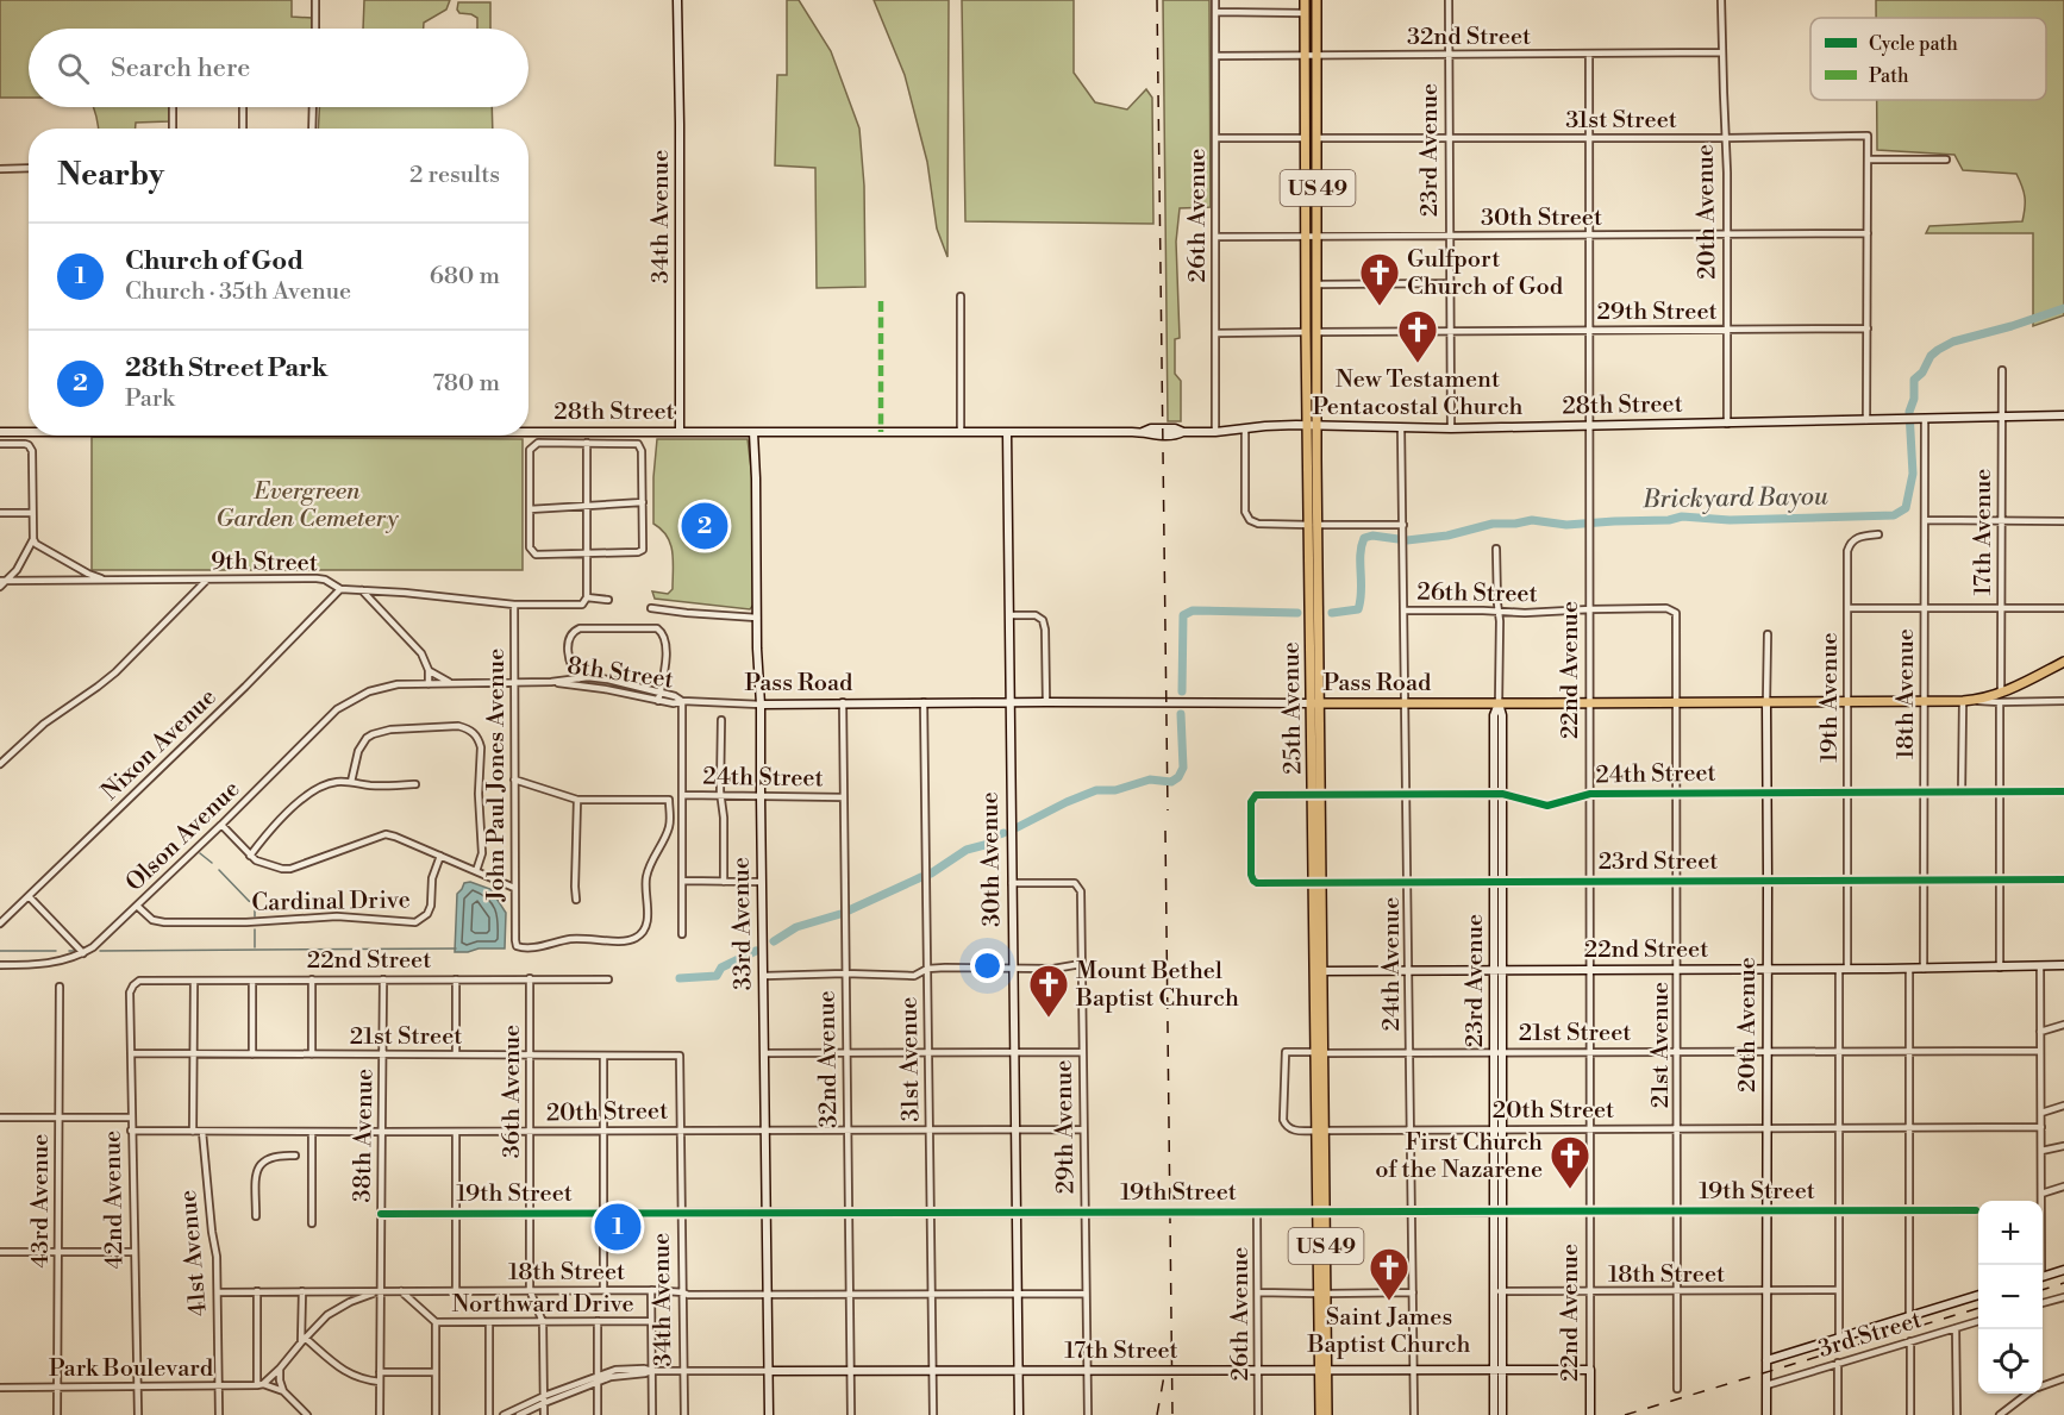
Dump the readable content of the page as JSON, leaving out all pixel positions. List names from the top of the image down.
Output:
{
  "streets": {
    "main road": ["US 49", "Pass Road", "25th Avenue"],
    "street": [
      "32nd Street",
      "31st Street",
      "23rd Avenue",
      "20th Avenue",
      "26th Avenue",
      "34th Avenue",
      "30th Street",
      "29th Street",
      "28th Street",
      "17th Avenue",
      "9th Street",
      "26th Street",
      "22nd Avenue",
      "8th Street",
      "18th Avenue",
      "19th Avenue",
      "Nixon Avenue",
      "John Paul Jones Avenue",
      "24th Street",
      "Olson Avenue",
      "30th Avenue",
      "23rd Street",
      "Cardinal Drive",
      "33rd Avenue",
      "22nd Street",
      "24th Avenue",
      "21st Street",
      "21st Avenue",
      "32nd Avenue",
      "31st Avenue",
      "36th Avenue",
      "20th Street",
      "29th Avenue",
      "38th Avenue",
      "19th Street",
      "42nd Avenue",
      "43rd Avenue",
      "41st Avenue",
      "18th Street",
      "Northward Drive",
      "3rd Street",
      "17th Street",
      "Park Boulevard"
    ]
  },
  "crossings": [
    ["32nd Street", "23rd Avenue"],
    ["32nd Street", "20th Avenue"],
    ["32nd Street", "26th Avenue"],
    ["32nd Street", "22nd Avenue"],
    ["32nd Street", "25th Avenue"],
    ["31st Street", "23rd Avenue"],
    ["31st Street", "20th Avenue"],
    ["31st Street", "22nd Avenue"],
    ["31st Street", "25th Avenue"],
    ["23rd Avenue", "30th Street"],
    ["23rd Avenue", "29th Street"],
    ["23rd Avenue", "28th Street"],
    ["23rd Avenue", "Pass Road"],
    ["23rd Avenue", "24th Street"],
    ["23rd Avenue", "23rd Street"],
    ["23rd Avenue", "22nd Street"],
    ["23rd Avenue", "21st Street"],
    ["23rd Avenue", "20th Street"],
    ["23rd Avenue", "19th Street"],
    ["23rd Avenue", "18th Street"],
    ["23rd Avenue", "17th Street"],
    ["20th Avenue", "30th Street"],
    ["20th Avenue", "29th Street"],
    ["20th Avenue", "28th Street"],
    ["20th Avenue", "Pass Road"],
    ["20th Avenue", "24th Street"],
    ["20th Avenue", "23rd Street"],
    ["20th Avenue", "22nd Street"],
    ["20th Avenue", "21st Street"],
    ["20th Avenue", "20th Street"],
    ["20th Avenue", "19th Street"],
    ["20th Avenue", "18th Street"],
    ["20th Avenue", "3rd Street"],
    ["26th Avenue", "30th Street"],
    ["26th Avenue", "28th Street"],
    ["26th Avenue", "19th Street"],
    ["26th Avenue", "17th Street"],
    ["34th Avenue", "28th Street"],
    ["34th Avenue", "21st Street"],
    ["34th Avenue", "20th Street"],
    ["34th Avenue", "19th Street"],
    ["34th Avenue", "18th Street"],
    ["34th Avenue", "17th Street"],
    ["30th Street", "22nd Avenue"],
    ["30th Street", "25th Avenue"],
    ["29th Street", "22nd Avenue"],
    ["29th Street", "25th Avenue"],
    ["28th Street", "17th Avenue"],
    ["28th Street", "22nd Avenue"],
    ["28th Street", "18th Avenue"],
    ["28th Street", "25th Avenue"],
    ["28th Street", "30th Avenue"],
    ["28th Street", "33rd Avenue"],
    ["28th Street", "24th Avenue"],
    ["17th Avenue", "Pass Road"],
    ["17th Avenue", "24th Street"],
    ["17th Avenue", "23rd Street"],
    ["17th Avenue", "22nd Street"],
    ["9th Street", "Nixon Avenue"],
    ["9th Street", "John Paul Jones Avenue"],
    ["26th Street", "22nd Avenue"],
    ["26th Street", "24th Avenue"],
    ["26th Street", "21st Avenue"],
    ["22nd Avenue", "Pass Road"],
    ["22nd Avenue", "24th Street"],
    ["22nd Avenue", "23rd Street"],
    ["22nd Avenue", "22nd Street"],
    ["22nd Avenue", "21st Street"],
    ["22nd Avenue", "20th Street"],
    ["22nd Avenue", "19th Street"],
    ["22nd Avenue", "18th Street"],
    ["22nd Avenue", "17th Street"],
    ["8th Street", "Pass Road"],
    ["8th Street", "John Paul Jones Avenue"],
    ["8th Street", "Olson Avenue"],
    ["Pass Road", "18th Avenue"],
    ["Pass Road", "19th Avenue"],
    ["Pass Road", "25th Avenue"],
    ["Pass Road", "30th Avenue"],
    ["Pass Road", "33rd Avenue"],
    ["Pass Road", "24th Avenue"],
    ["Pass Road", "21st Avenue"],
    ["Pass Road", "32nd Avenue"],
    ["Pass Road", "31st Avenue"],
    ["18th Avenue", "24th Street"],
    ["18th Avenue", "23rd Street"],
    ["18th Avenue", "22nd Street"],
    ["19th Avenue", "24th Street"],
    ["19th Avenue", "23rd Street"],
    ["19th Avenue", "22nd Street"],
    ["19th Avenue", "21st Street"],
    ["19th Avenue", "20th Street"],
    ["19th Avenue", "19th Street"],
    ["19th Avenue", "18th Street"],
    ["25th Avenue", "24th Street"],
    ["25th Avenue", "23rd Street"],
    ["25th Avenue", "22nd Street"],
    ["25th Avenue", "21st Street"],
    ["25th Avenue", "20th Street"],
    ["25th Avenue", "19th Street"],
    ["25th Avenue", "17th Street"],
    ["24th Street", "23rd Street"],
    ["24th Street", "33rd Avenue"],
    ["24th Street", "24th Avenue"],
    ["24th Street", "21st Avenue"],
    ["24th Street", "32nd Avenue"],
    ["Olson Avenue", "Cardinal Drive"],
    ["30th Avenue", "20th Street"],
    ["30th Avenue", "29th Avenue"],
    ["30th Avenue", "19th Street"],
    ["30th Avenue", "18th Street"],
    ["30th Avenue", "17th Street"],
    ["23rd Street", "24th Avenue"],
    ["23rd Street", "21st Avenue"],
    ["33rd Avenue", "20th Street"],
    ["33rd Avenue", "19th Street"],
    ["33rd Avenue", "18th Street"],
    ["33rd Avenue", "17th Street"],
    ["22nd Street", "24th Avenue"],
    ["22nd Street", "21st Avenue"],
    ["22nd Street", "36th Avenue"],
    ["22nd Street", "38th Avenue"],
    ["22nd Street", "42nd Avenue"],
    ["24th Avenue", "21st Street"],
    ["24th Avenue", "20th Street"],
    ["24th Avenue", "19th Street"],
    ["24th Avenue", "17th Street"],
    ["21st Street", "21st Avenue"],
    ["21st Street", "36th Avenue"],
    ["21st Street", "20th Street"],
    ["21st Street", "38th Avenue"],
    ["21st Street", "42nd Avenue"],
    ["21st Avenue", "20th Street"],
    ["21st Avenue", "19th Street"],
    ["21st Avenue", "18th Street"],
    ["32nd Avenue", "20th Street"],
    ["32nd Avenue", "19th Street"],
    ["32nd Avenue", "18th Street"],
    ["32nd Avenue", "17th Street"],
    ["31st Avenue", "20th Street"],
    ["31st Avenue", "19th Street"],
    ["31st Avenue", "18th Street"],
    ["31st Avenue", "17th Street"],
    ["36th Avenue", "20th Street"],
    ["36th Avenue", "19th Street"],
    ["36th Avenue", "18th Street"],
    ["20th Street", "29th Avenue"],
    ["20th Street", "38th Avenue"],
    ["20th Street", "42nd Avenue"],
    ["20th Street", "41st Avenue"],
    ["29th Avenue", "19th Street"],
    ["29th Avenue", "18th Street"],
    ["29th Avenue", "17th Street"],
    ["38th Avenue", "19th Street"],
    ["38th Avenue", "18th Street"],
    ["42nd Avenue", "Park Boulevard"],
    ["43rd Avenue", "Park Boulevard"],
    ["41st Avenue", "18th Street"],
    ["41st Avenue", "Park Boulevard"]
  ],
  "water": ["Brickyard Bayou"],
  "parks": ["Evergreen Garden Cemetery"],
  "places": {
    "church": [
      "Gulfport Church of God",
      "New Testament Pentacostal Church",
      "Mount Bethel Baptist Church",
      "First Church of the Nazarene",
      "Saint James Baptist Church"
    ]
  },
  "legend": ["Cycle path", "Path"],
  "page": {
    "search": "Search here",
    "heading": ["Nearby", "2 results"],
    "list": [
      {
        "mark": "1",
        "name": "Church of God",
        "note": "Church · 35th Avenue",
        "value": "680 m"
      },
      {
        "mark": "2",
        "name": "28th Street Park",
        "note": "Park",
        "value": "780 m"
      }
    ],
    "pins": ["2", "1"],
    "map_buttons": ["+", "−"]
  }
}
